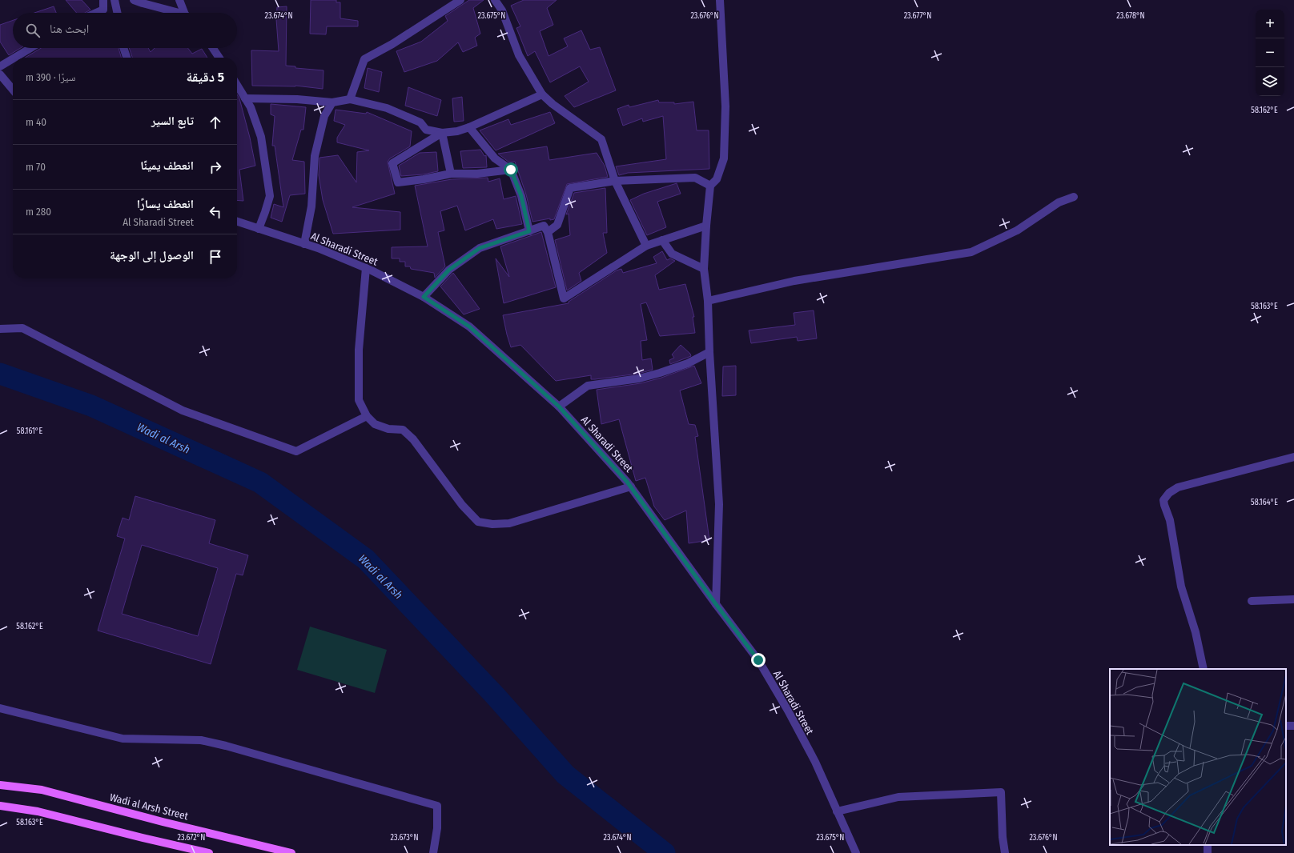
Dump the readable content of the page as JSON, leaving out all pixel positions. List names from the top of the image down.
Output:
{
  "streets": {
    "main road": ["Wadi al Arsh Street"],
    "street": ["Al Sharadi Street"]
  },
  "water": ["Wadi al Arsh"],
  "page": {
    "map_buttons": ["+", "−"],
    "search": "ابحث هنا",
    "heading": ["5 دقيقة", "سيرًا · 390 m"],
    "list": [
      ["تابع السير", "40 m"],
      ["انعطف يمينًا", "70 m"],
      ["انعطف يسارًا", "Al Sharadi Street", "280 m"],
      "الوصول إلى الوجهة"
    ]
  },
  "coordinates": [
    "23.674°N",
    "23.675°N",
    "23.676°N",
    "23.677°N",
    "23.678°N",
    "58.162°E",
    "58.163°E",
    "58.161°E",
    "58.164°E",
    "23.672°N",
    "23.673°N"
  ]
}
